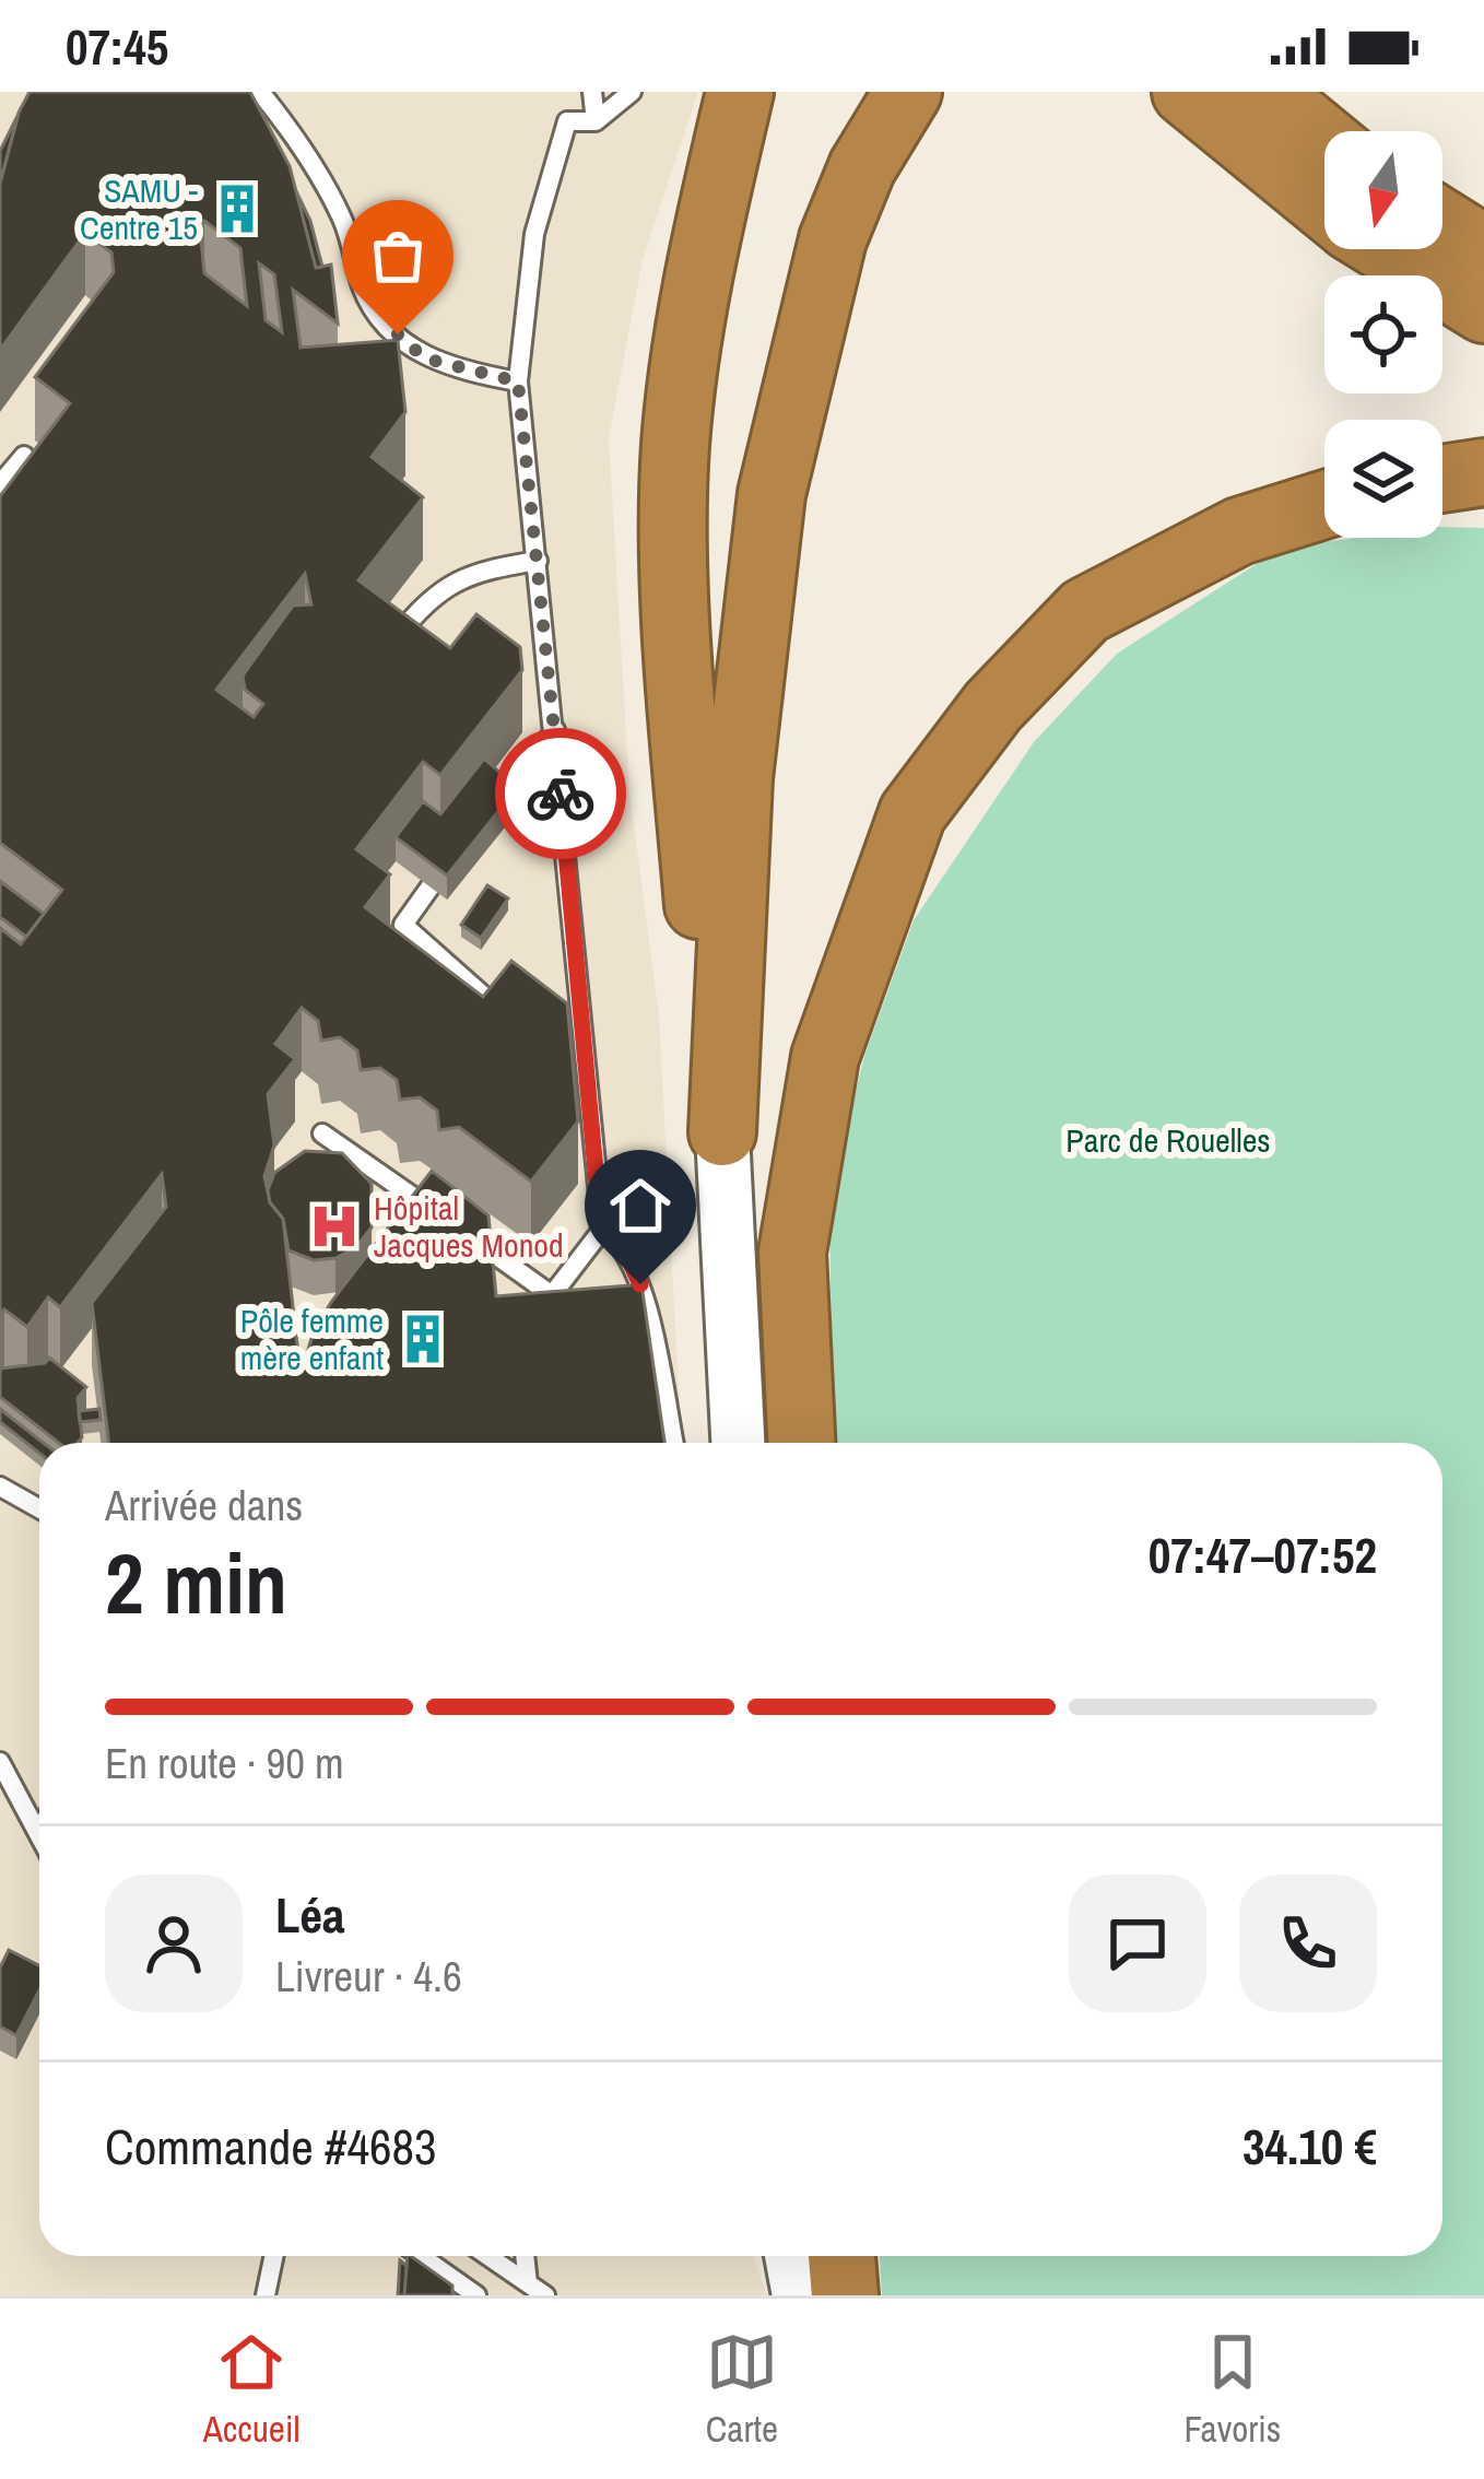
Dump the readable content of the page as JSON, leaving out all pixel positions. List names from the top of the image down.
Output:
{
  "parks": ["Parc de Rouelles"],
  "places": {
    "building": ["SAMU - Centre 15", "Pôle femme mère enfant"],
    "hospital": ["Hôpital Jacques Monod"]
  },
  "north": "bottom",
  "page": {
    "status": "07:45",
    "heading": ["2 min", "Arrivée dans", "07:47–07:52"],
    "panel": [
      "Léa",
      "Livreur · 4.6",
      "Commande #4683",
      "34.10 €"
    ],
    "bar": "En route · 90 m",
    "tabs": ["Accueil", "Carte", "Favoris"]
  }
}
